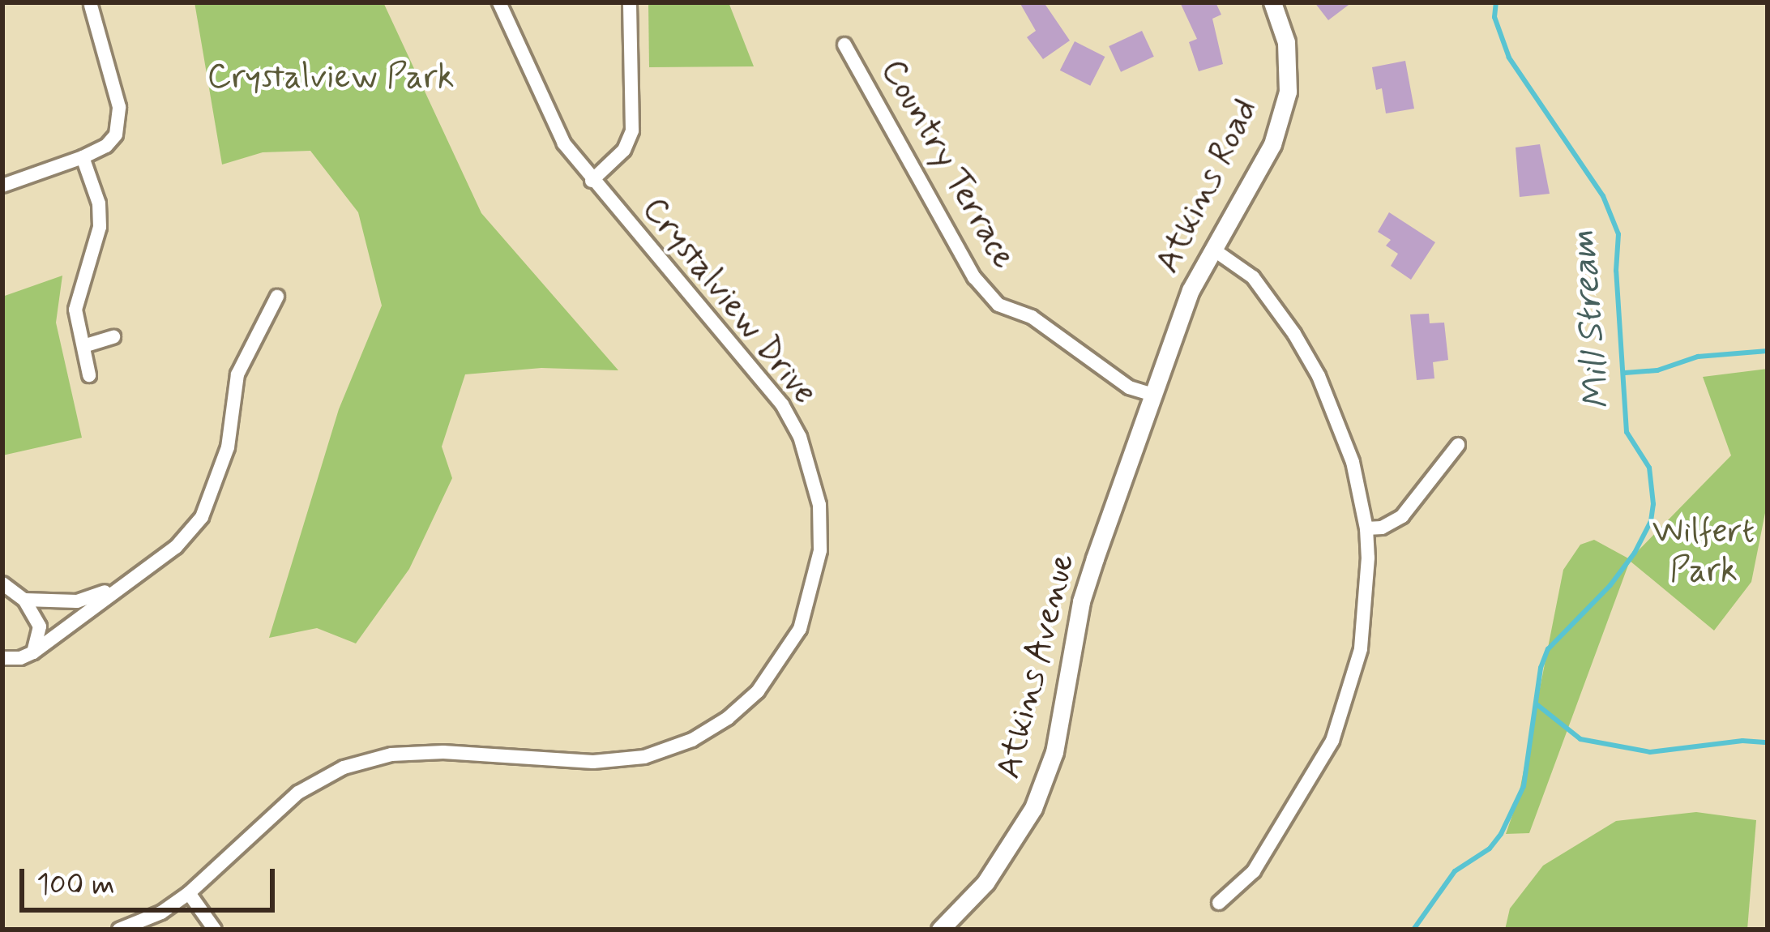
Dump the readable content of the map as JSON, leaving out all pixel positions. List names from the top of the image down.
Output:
{
  "streets": {
    "street": [
      "Country Terrace",
      "Atkins Road",
      "Crystalview Drive",
      "Atkins Avenue"
    ]
  },
  "crossings": [
    ["Country Terrace", "Atkins Road"],
    ["Country Terrace", "Atkins Avenue"],
    ["Atkins Road", "Atkins Avenue"]
  ],
  "water": ["Mill Stream"],
  "parks": ["Crystalview Park", "Wilfert Park"],
  "scale_bar": "100 m"
}
